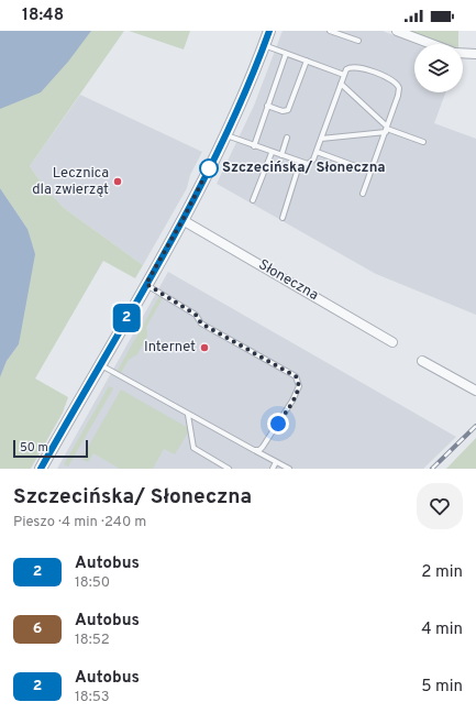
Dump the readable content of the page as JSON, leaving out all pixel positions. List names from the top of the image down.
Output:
{
  "streets": {
    "street": ["Słoneczna"]
  },
  "places": ["Szczecińska/ Słoneczna", "Lecznica dla zwierząt", "Internet"],
  "lines": ["bus line 2"],
  "scale_bar": "50 m",
  "page": {
    "status": "18:48",
    "on_map": "2",
    "scale": "50 m",
    "heading": ["Szczecińska/ Słoneczna", "Pieszo · 4 min · 240 m"],
    "list": [
      {
        "mark": "2",
        "name": "Autobus",
        "note": "18:50",
        "value": "2 min"
      },
      {
        "mark": "6",
        "name": "Autobus",
        "note": "18:52",
        "value": "4 min"
      },
      {
        "mark": "2",
        "name": "Autobus",
        "note": "18:53",
        "value": "5 min"
      }
    ]
  }
}
